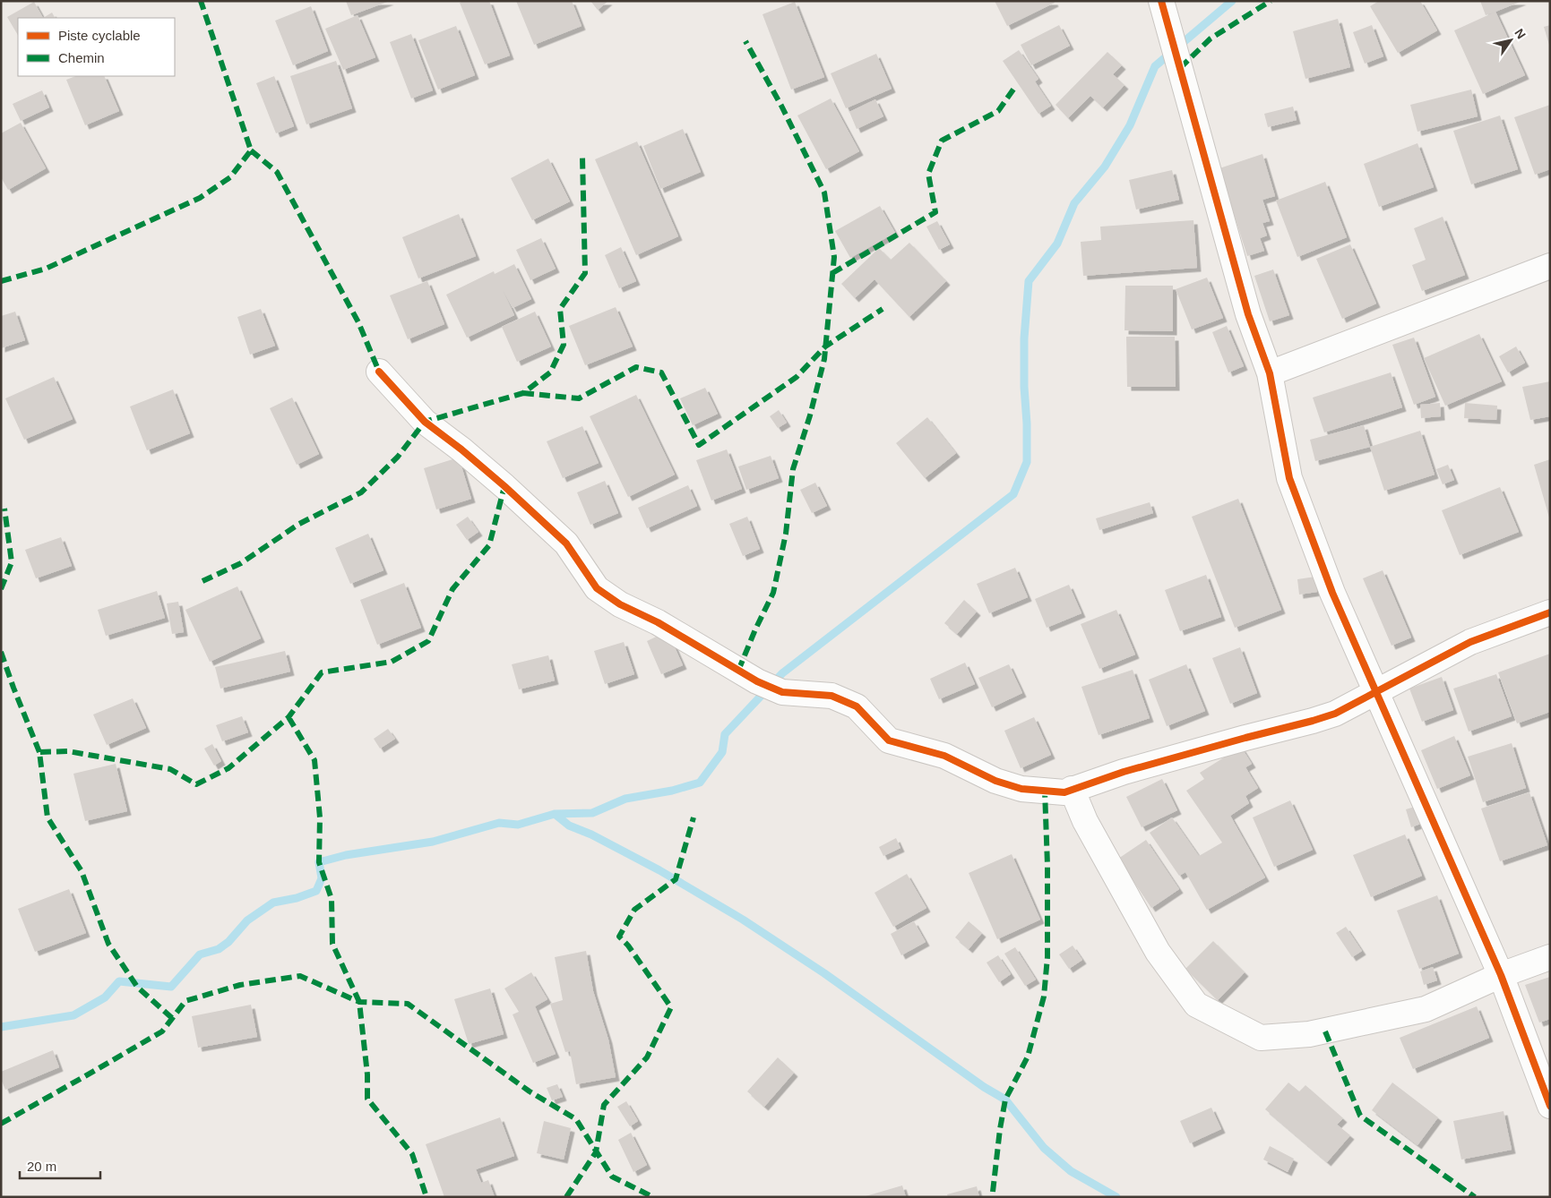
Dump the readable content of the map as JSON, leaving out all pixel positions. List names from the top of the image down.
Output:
{
  "legend": ["Piste cyclable", "Chemin"],
  "scale_bar": "20 m",
  "north": "top right"
}
